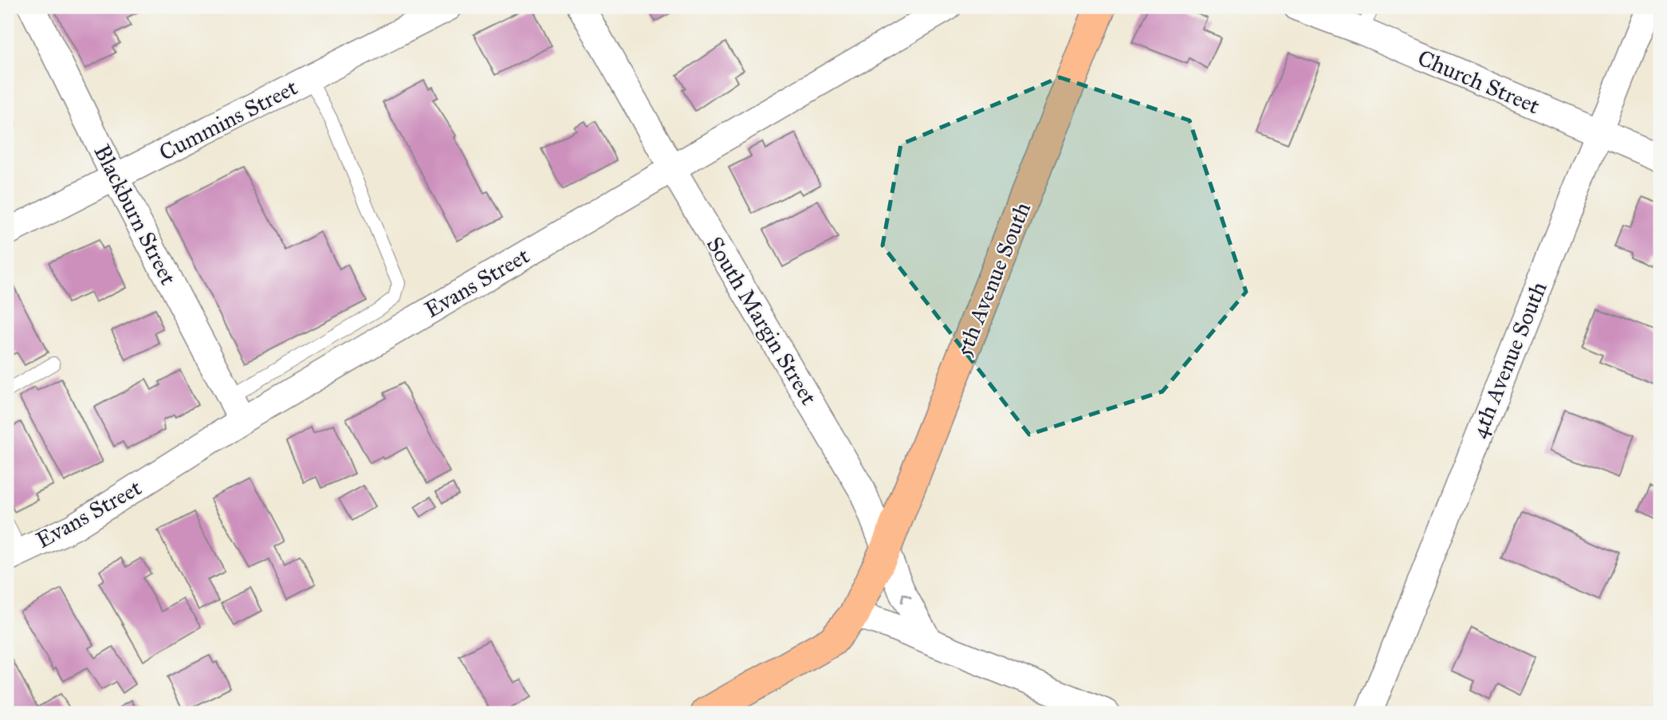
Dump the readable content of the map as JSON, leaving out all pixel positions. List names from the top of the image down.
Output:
{
  "streets": {
    "main road": ["5th Avenue South"],
    "street": [
      "Church Street",
      "Cummins Street",
      "Blackburn Street",
      "Evans Street",
      "South Margin Street",
      "4th Avenue South"
    ]
  },
  "crossings": [
    ["Church Street", "4th Avenue South"],
    ["Cummins Street", "Blackburn Street"],
    ["Blackburn Street", "Evans Street"],
    ["5th Avenue South", "South Margin Street"],
    ["Evans Street", "South Margin Street"]
  ]
}
